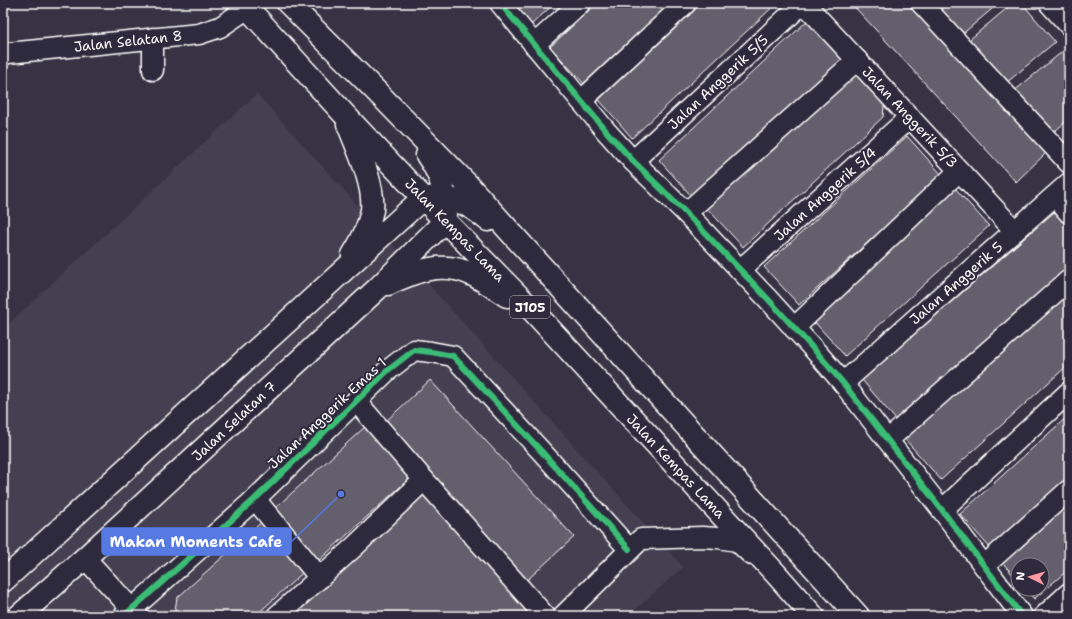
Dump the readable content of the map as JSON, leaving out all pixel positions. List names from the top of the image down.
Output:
{
  "streets": {
    "main road": ["Jalan Kempas Lama", "J105", "Jalan Selatan 7"],
    "street": [
      "Jalan Selatan 8",
      "Jalan Anggerik 5/5",
      "Jalan Anggerik 5/3",
      "Jalan Anggerik 5/4",
      "Jalan Anggerik 5",
      "Jalan Anggerik Emas 1"
    ]
  },
  "crossings": [
    ["Jalan Selatan 8", "Jalan Kempas Lama"],
    ["Jalan Anggerik 5/5", "Jalan Anggerik 5/3"],
    ["Jalan Anggerik 5/3", "Jalan Anggerik 5/4"],
    ["Jalan Anggerik 5/3", "Jalan Anggerik 5"],
    ["Jalan Kempas Lama", "Jalan Selatan 7"]
  ],
  "places": ["Makan Moments Cafe"],
  "north": "left"
}
